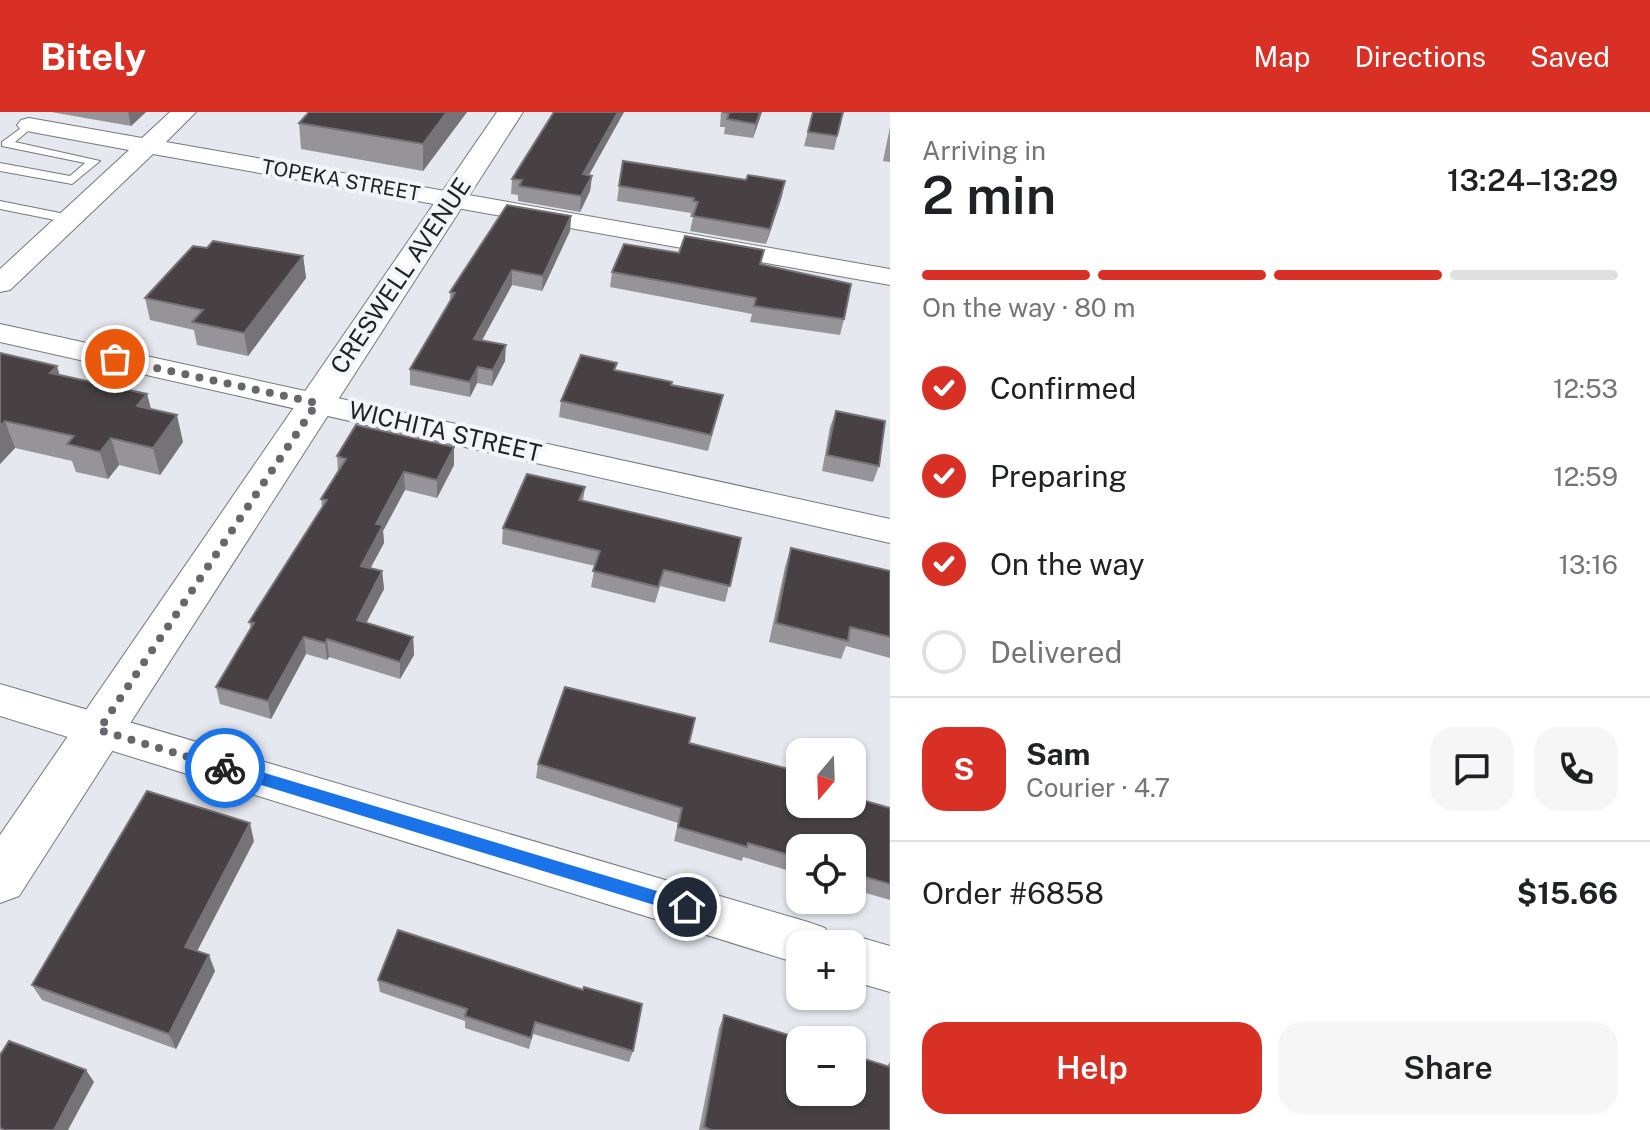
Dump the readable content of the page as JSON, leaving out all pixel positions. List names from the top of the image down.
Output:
{
  "streets": {
    "street": ["TOPEKA STREET", "CRESWELL AVENUE", "WICHITA STREET"]
  },
  "crossings": [
    ["TOPEKA STREET", "CRESWELL AVENUE"],
    ["CRESWELL AVENUE", "WICHITA STREET"]
  ],
  "north": "bottom",
  "page": {
    "header": "Bitely",
    "nav": ["Map", "Directions", "Saved"],
    "heading": ["2 min", "Arriving in", "13:24–13:29"],
    "panel": [
      "Sam",
      "Courier · 4.7",
      "Order #6858",
      "$15.66"
    ],
    "bar": "On the way · 80 m",
    "list": [
      ["Confirmed", "12:53"],
      ["Preparing", "12:59"],
      ["On the way", "13:16"],
      "Delivered"
    ],
    "round": "S",
    "map_buttons": ["+", "−"],
    "buttons": ["Help", "Share"]
  }
}
